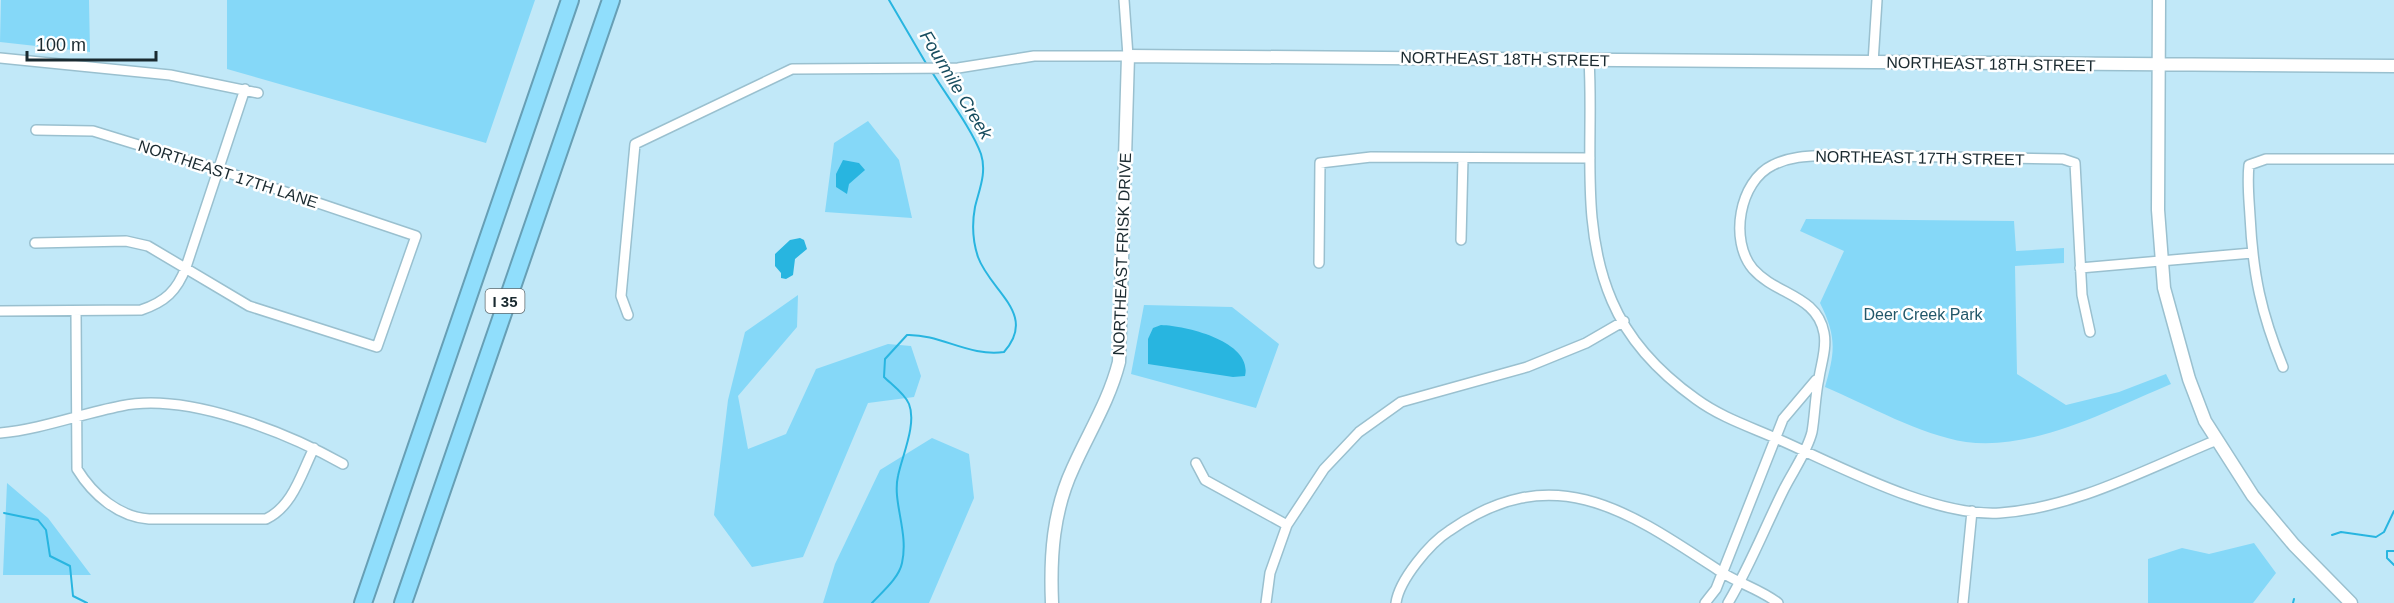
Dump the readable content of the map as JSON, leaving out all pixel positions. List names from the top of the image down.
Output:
{
  "streets": {
    "highway": ["I 35"],
    "street": [
      "NORTHEAST 18TH STREET",
      "NORTHEAST 17TH STREET",
      "NORTHEAST 17TH LANE",
      "NORTHEAST FRISK DRIVE"
    ]
  },
  "crossings": [
    ["NORTHEAST 18TH STREET", "NORTHEAST FRISK DRIVE"]
  ],
  "water": ["Fourmile Creek"],
  "parks": ["Deer Creek Park"],
  "scale_bar": "100 m"
}
